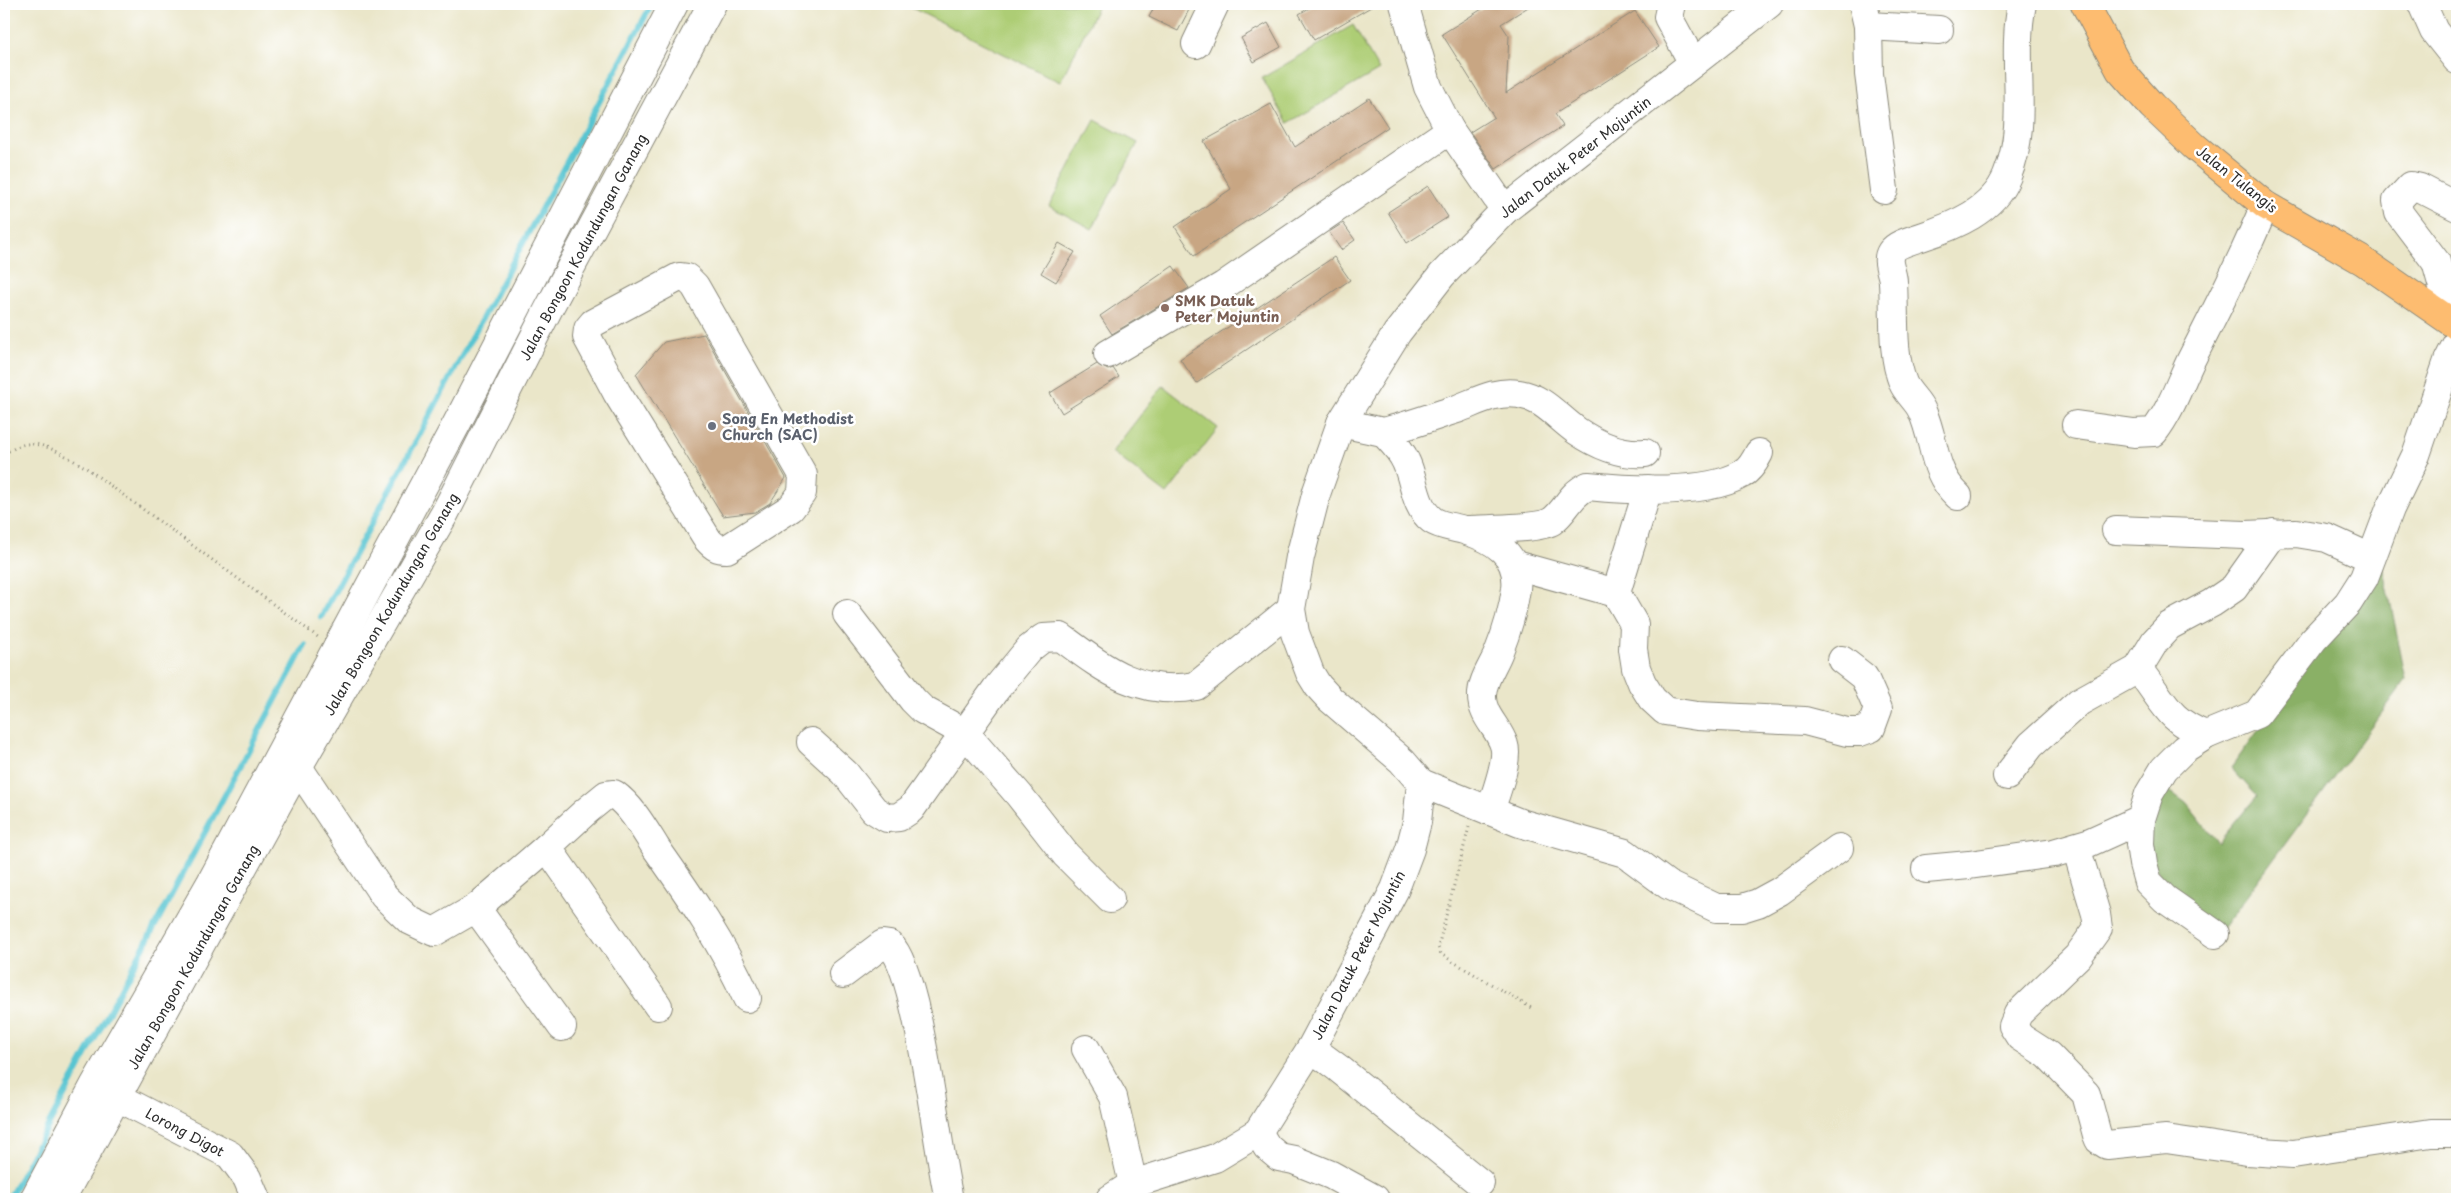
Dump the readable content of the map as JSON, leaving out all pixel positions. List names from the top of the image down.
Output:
{
  "streets": {
    "main road": ["Jalan Tulangis"],
    "street": ["Jalan Datuk Peter Mojuntin", "Jalan Bongoon Kodundungan Ganang", "Lorong Digot"]
  },
  "places": ["SMK Datuk Peter Mojuntin", "Song En Methodist Church (SAC)"]
}
